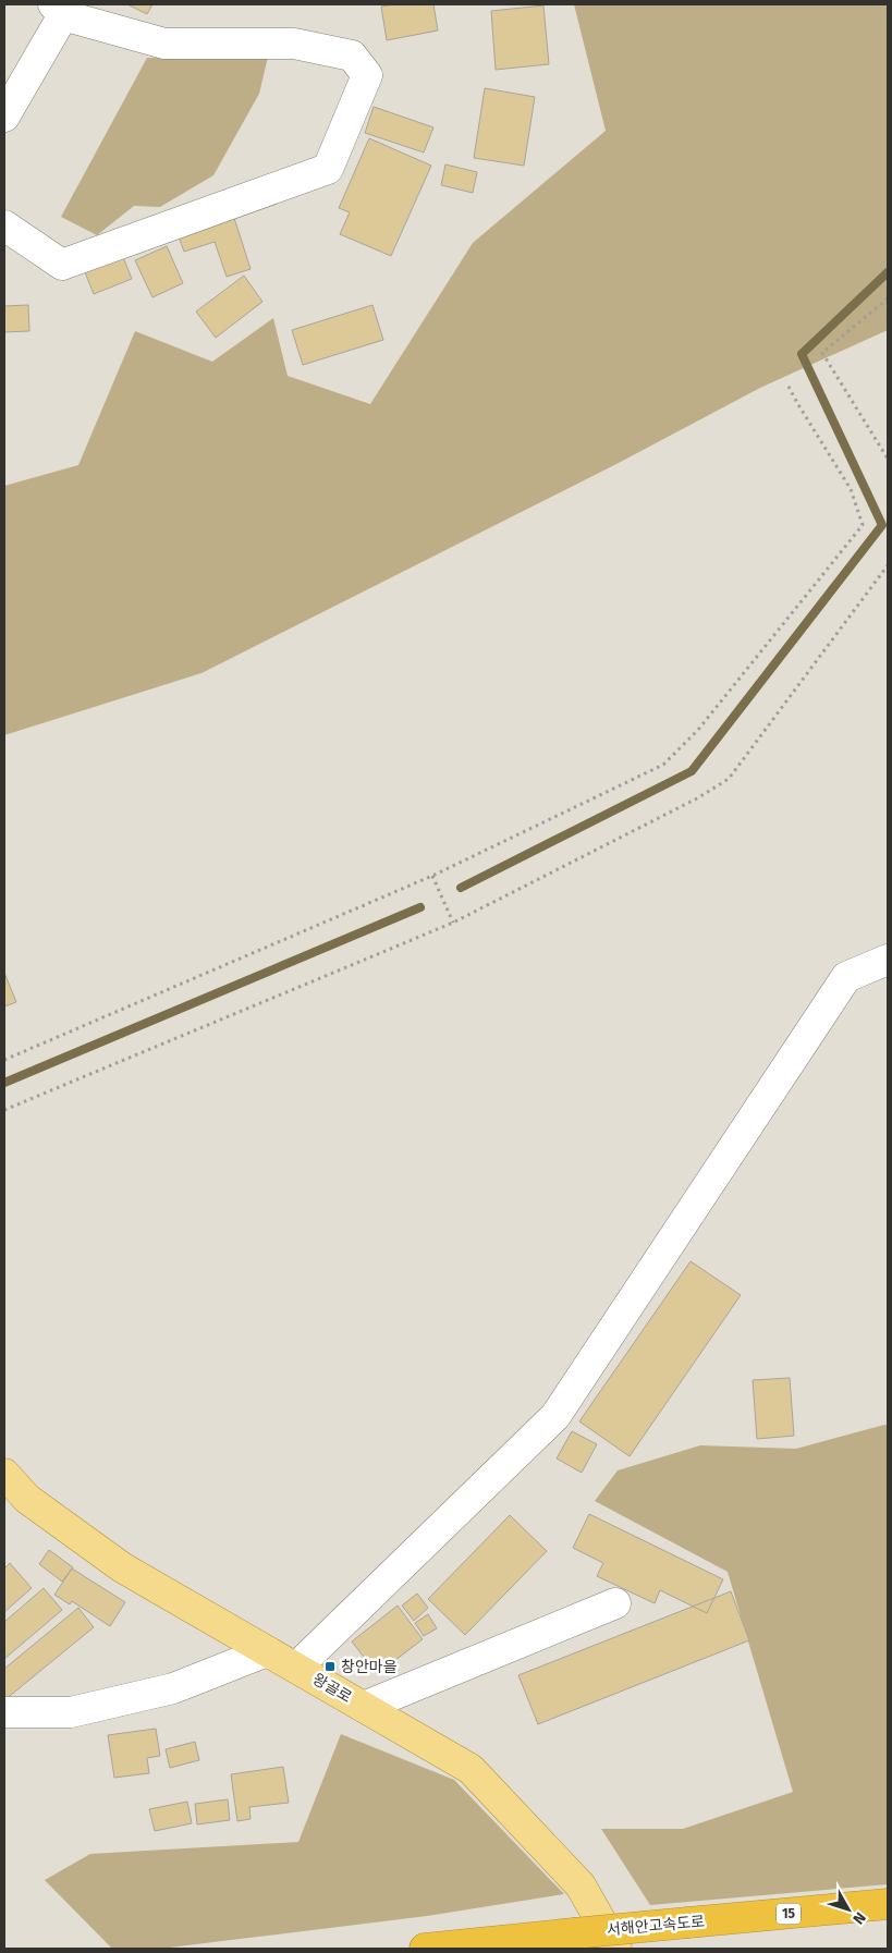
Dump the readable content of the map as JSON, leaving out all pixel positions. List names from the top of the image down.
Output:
{
  "streets": {
    "highway": ["15", "서해안고속도로"],
    "main road": ["왕골로"]
  },
  "places": {
    "transit": ["창안마을"]
  },
  "north": "bottom right"
}
